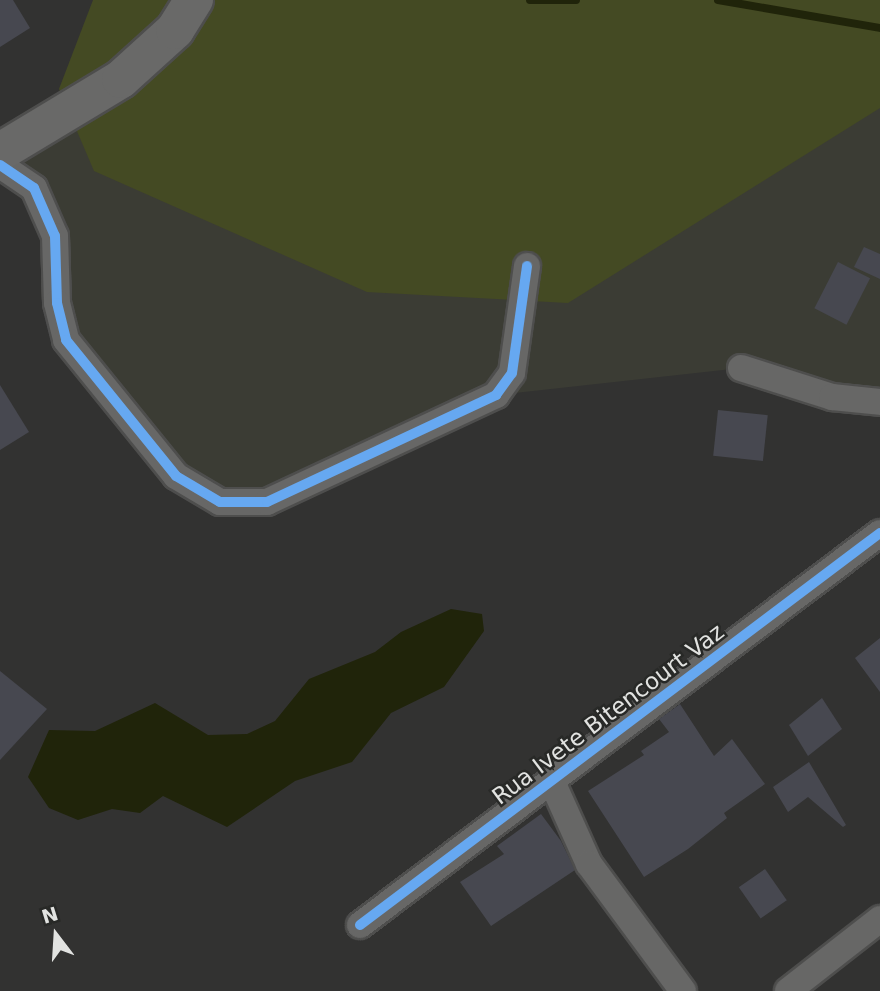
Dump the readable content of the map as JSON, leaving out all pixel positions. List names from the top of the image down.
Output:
{
  "streets": {
    "street": ["Rua Ivete Bitencourt Vaz"]
  },
  "north": "top"
}
